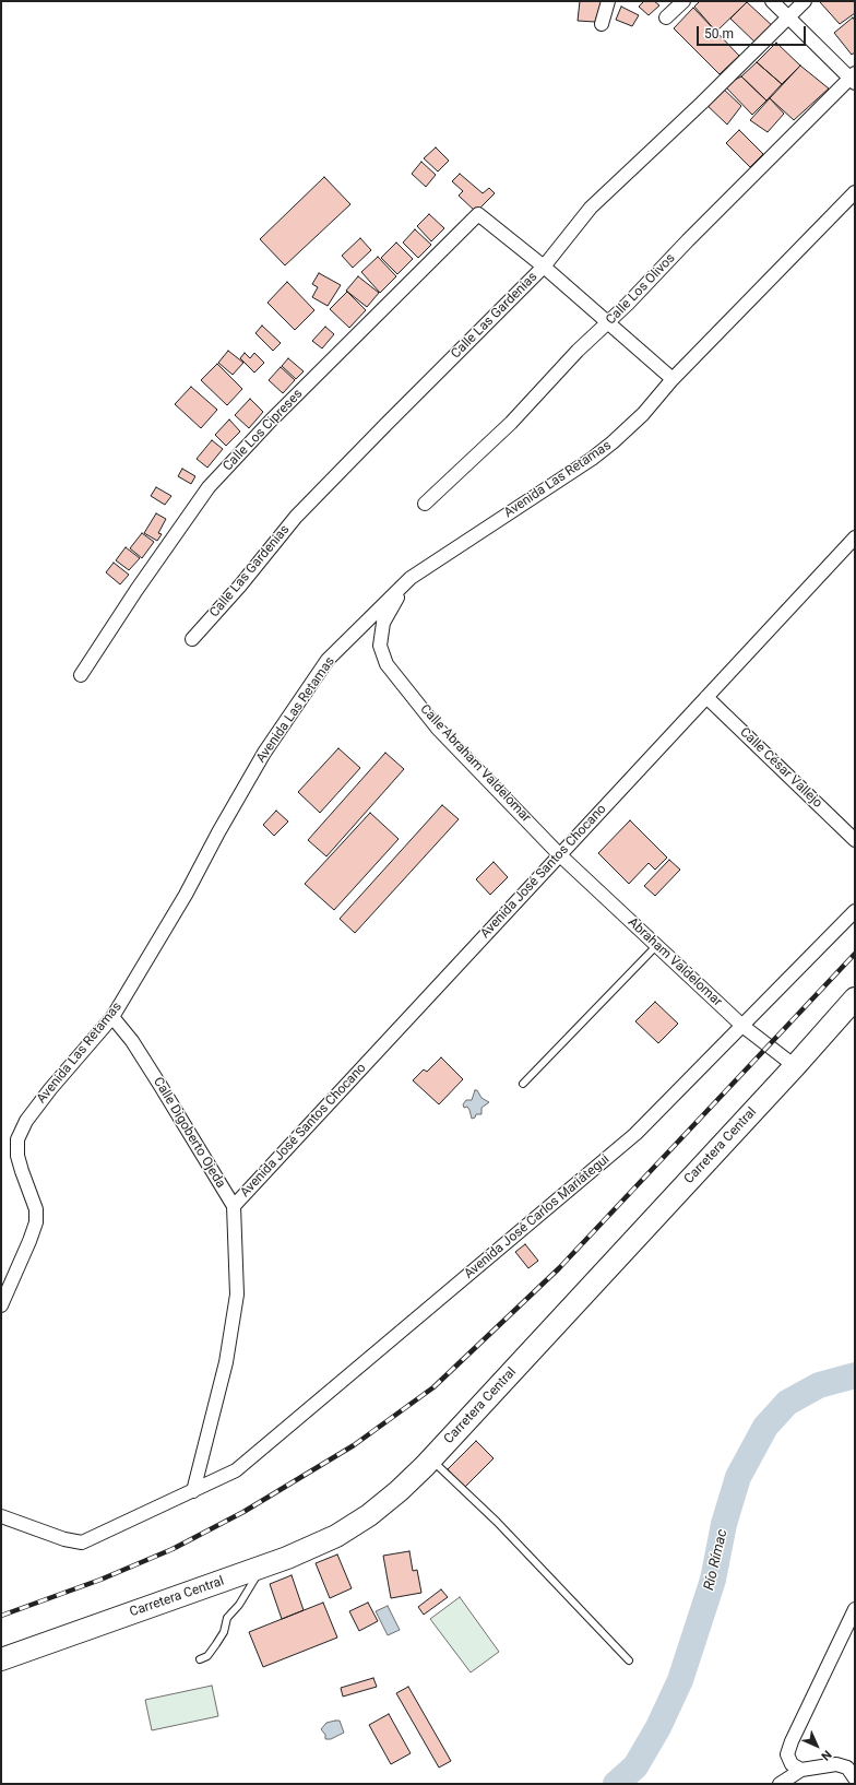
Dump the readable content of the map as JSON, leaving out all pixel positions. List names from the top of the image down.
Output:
{
  "streets": {
    "highway": ["Carretera Central"],
    "street": [
      "Calle Los Olivos",
      "Calle Las Gardenias",
      "Calle Los Cipreses",
      "Avenida Las Retamas",
      "Calle Abraham Valdelomar",
      "Calle César Vallejo",
      "Avenida José Santos Chocano",
      "Abraham Valdelomar",
      "Calle Digoberto Ojeda",
      "Avenida José Carlos Mariátegui"
    ]
  },
  "crossings": [
    ["Calle Las Gardenias", "Calle Los Cipreses"],
    ["Avenida Las Retamas", "Calle Abraham Valdelomar"],
    ["Avenida Las Retamas", "Calle Digoberto Ojeda"],
    ["Calle Abraham Valdelomar", "Avenida José Santos Chocano"],
    ["Calle Abraham Valdelomar", "Abraham Valdelomar"],
    ["Calle César Vallejo", "Avenida José Santos Chocano"],
    ["Avenida José Santos Chocano", "Abraham Valdelomar"],
    ["Avenida José Santos Chocano", "Calle Digoberto Ojeda"],
    ["Abraham Valdelomar", "Carretera Central"],
    ["Abraham Valdelomar", "Avenida José Carlos Mariátegui"],
    ["Calle Digoberto Ojeda", "Avenida José Carlos Mariátegui"]
  ],
  "water": ["Río Rímac"],
  "scale_bar": "50 m",
  "north": "bottom right"
}
